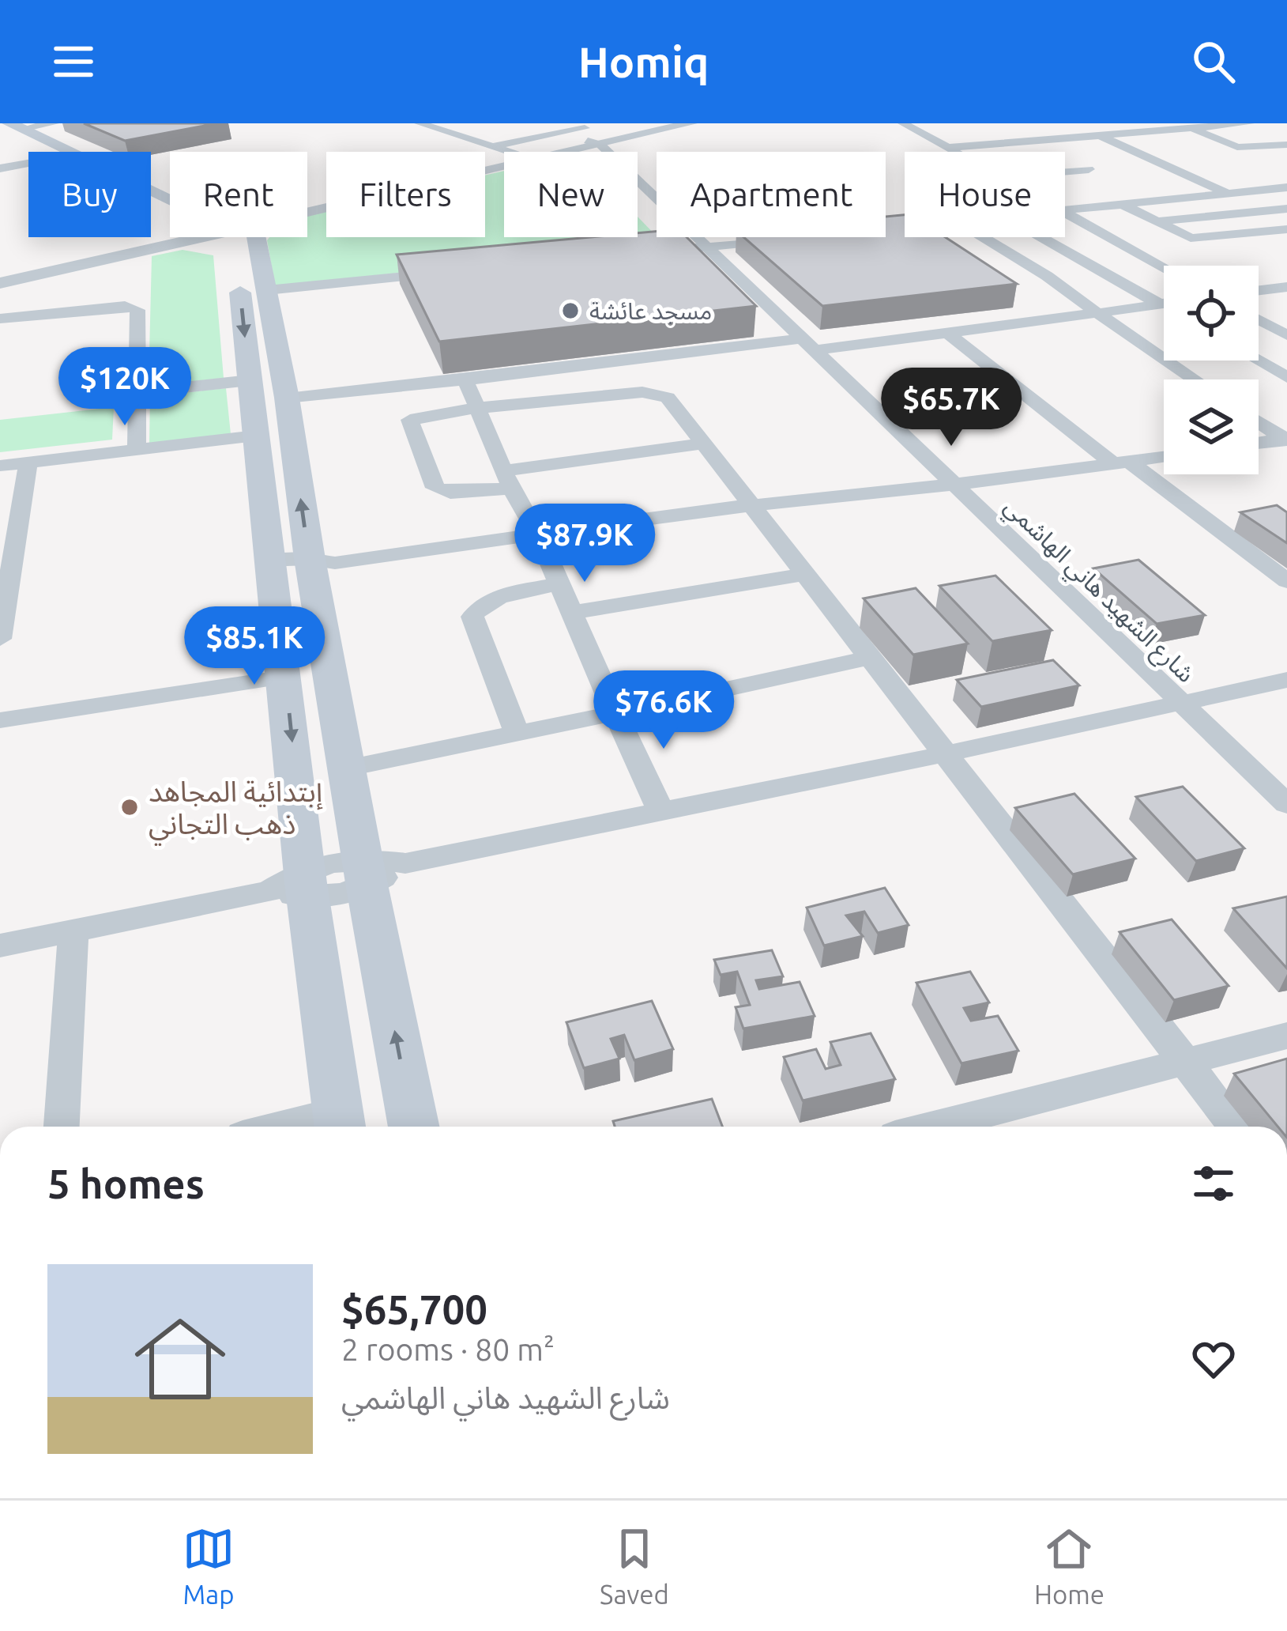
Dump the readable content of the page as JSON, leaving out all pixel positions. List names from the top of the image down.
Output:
{
  "streets": {
    "street": ["شارع الشهيد هاني الهاشمي"]
  },
  "places": ["مسجد عائشة", "إبتدائية المجاهد ذهب التجاني"],
  "page": {
    "header": "Homiq",
    "chip": [
      "Buy",
      "Rent",
      "Filters",
      "New",
      "Apartment",
      "House"
    ],
    "price": [
      "$120K",
      "$65.7K",
      "$87.9K",
      "$85.1K",
      "$76.6K"
    ],
    "heading": "5 homes",
    "list": [
      {
        "name": "$65,700",
        "note": "2 rooms · 80 m² · شارع الشهيد هاني الهاشمي"
      }
    ],
    "tabs": ["Map", "Saved", "Home"]
  }
}
